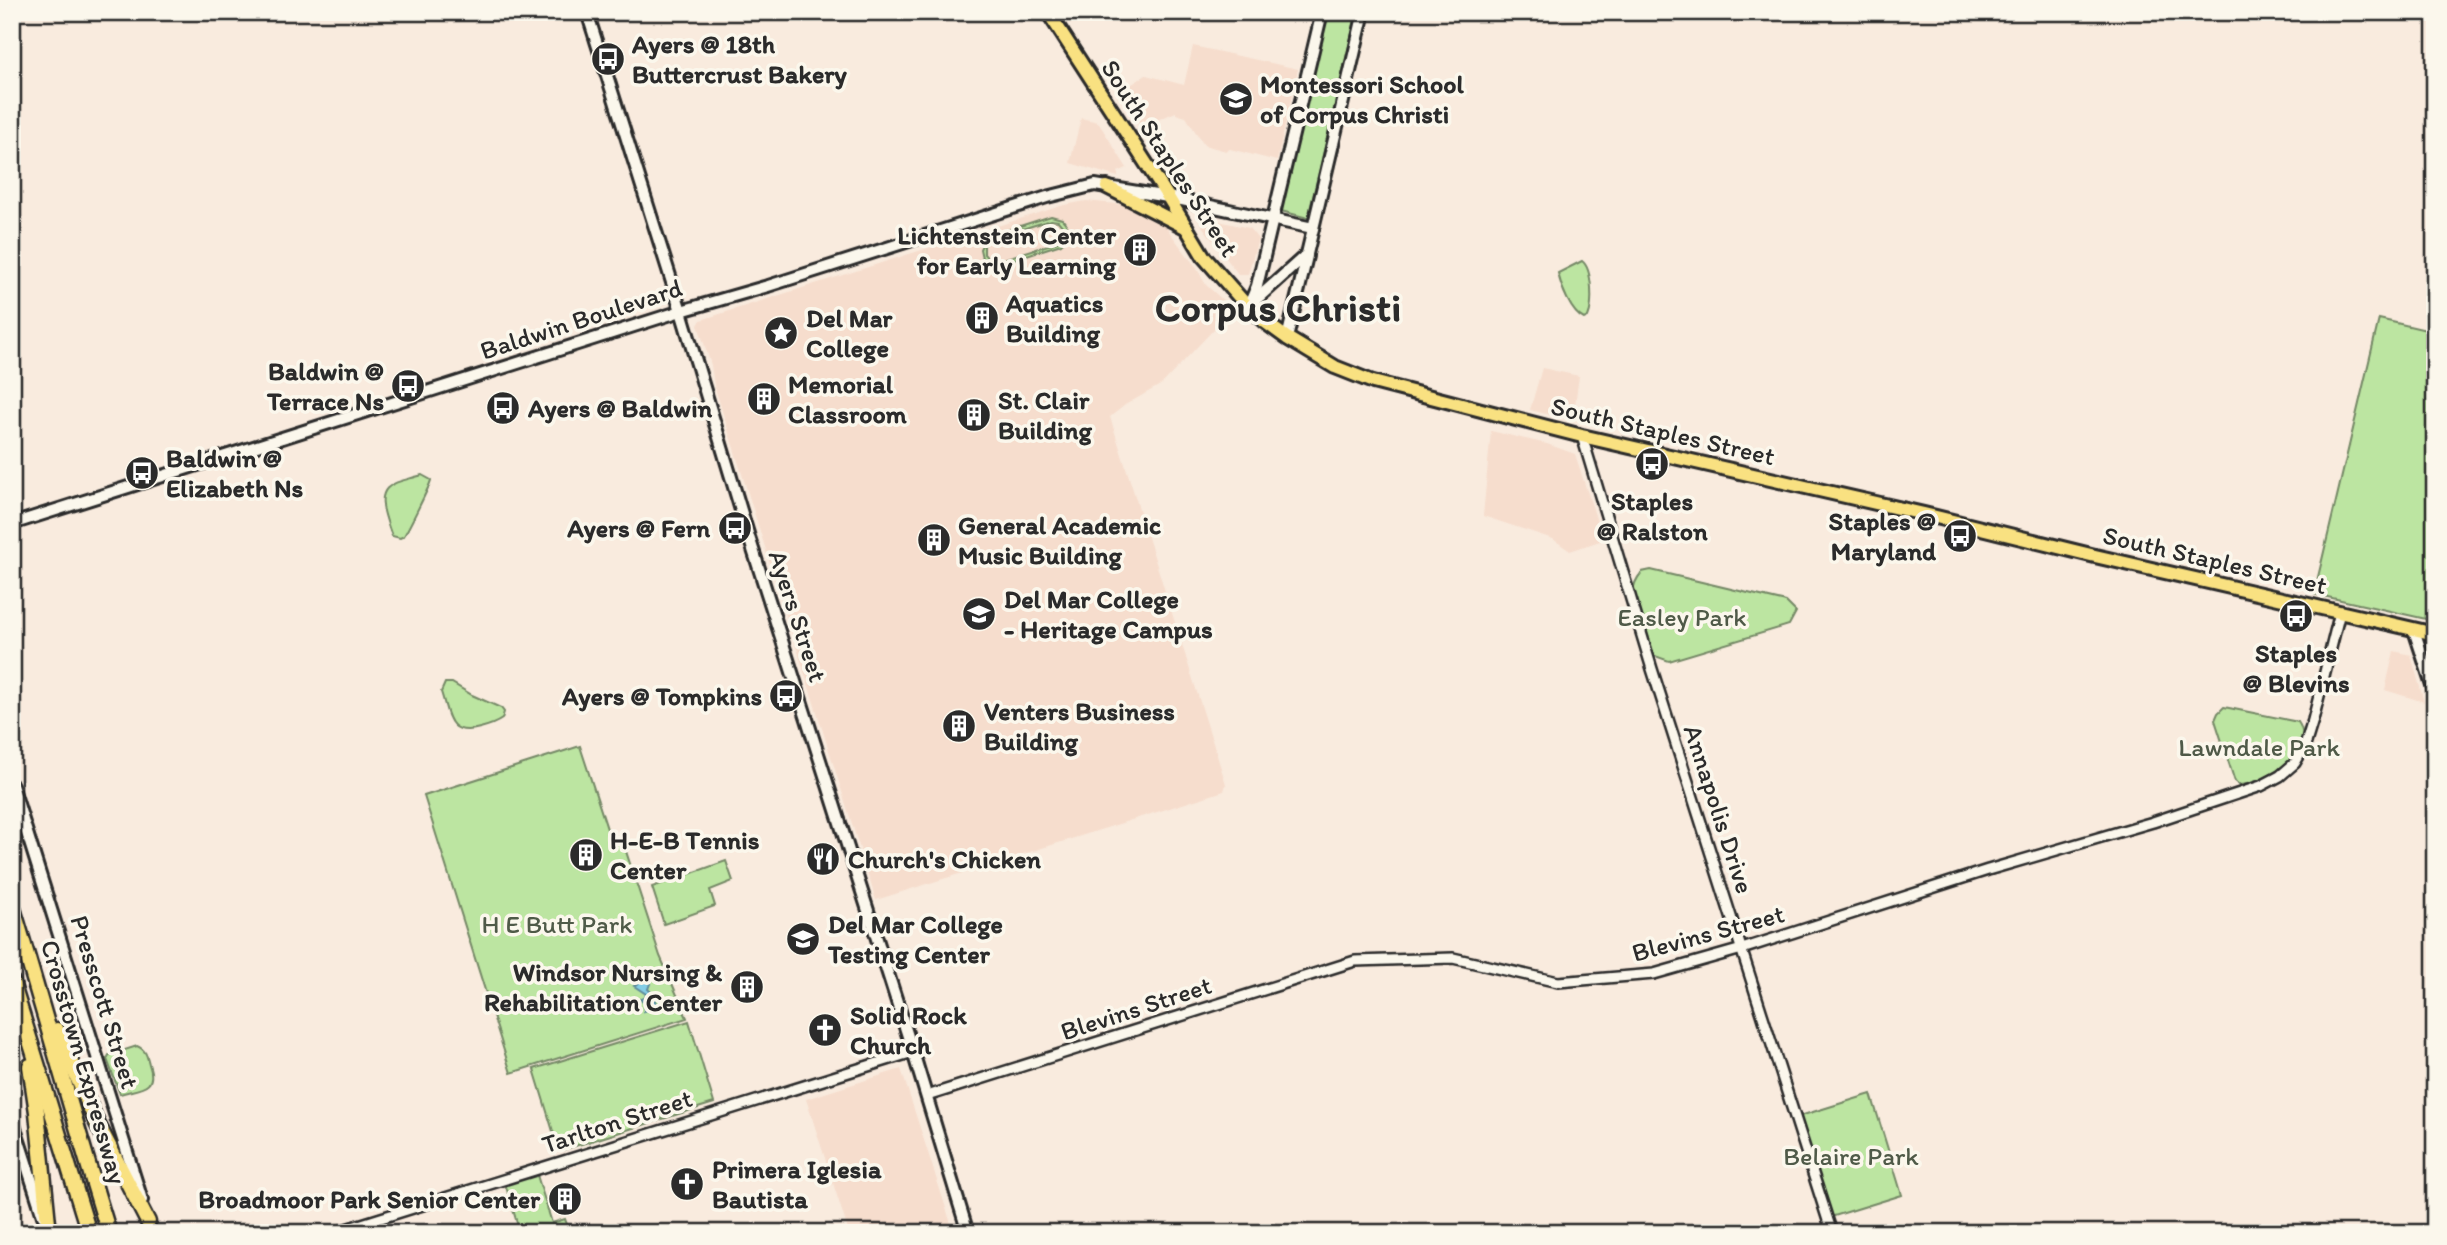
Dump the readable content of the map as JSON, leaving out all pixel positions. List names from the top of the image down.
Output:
{
  "streets": {
    "highway": ["Crosstown Expressway"],
    "main road": [
      "South Staples Street",
      "Baldwin Boulevard",
      "Ayers Street",
      "Presscott Street"
    ],
    "street": ["Annapolis Drive", "Blevins Street", "Tarlton Street"]
  },
  "crossings": [
    ["South Staples Street", "Baldwin Boulevard"],
    ["South Staples Street", "Annapolis Drive"],
    ["South Staples Street", "Blevins Street"],
    ["Baldwin Boulevard", "Ayers Street"],
    ["Ayers Street", "Blevins Street"],
    ["Ayers Street", "Tarlton Street"],
    ["Annapolis Drive", "Blevins Street"]
  ],
  "districts": ["Corpus Christi"],
  "parks": [
    "Easley Park",
    "Lawndale Park",
    "H E Butt Park",
    "Belaire Park"
  ],
  "places": {
    "bus stop": [
      "Ayers @ 18th Buttercrust Bakery",
      "Baldwin @ Terrace Ns",
      "Ayers @ Baldwin",
      "Staples @ Ralston",
      "Baldwin @ Elizabeth Ns",
      "Ayers @ Fern",
      "Staples @ Maryland",
      "Staples @ Blevins",
      "Ayers @ Tompkins"
    ],
    "school or university": ["Montessori School of Corpus Christi", "Del Mar College - Heritage Campus", "Del Mar College Testing Center"],
    "building": [
      "Lichtenstein Center for Early Learning",
      "Aquatics Building",
      "Memorial Classroom",
      "St. Clair Building",
      "General Academic Music Building",
      "Venters Business Building",
      "H-E-B Tennis Center",
      "Windsor Nursing & Rehabilitation Center",
      "Broadmoor Park Senior Center"
    ],
    "place": ["Del Mar College"],
    "restaurant": ["Church's Chicken"],
    "church": ["Solid Rock Church", "Primera Iglesia Bautista"]
  }
}
